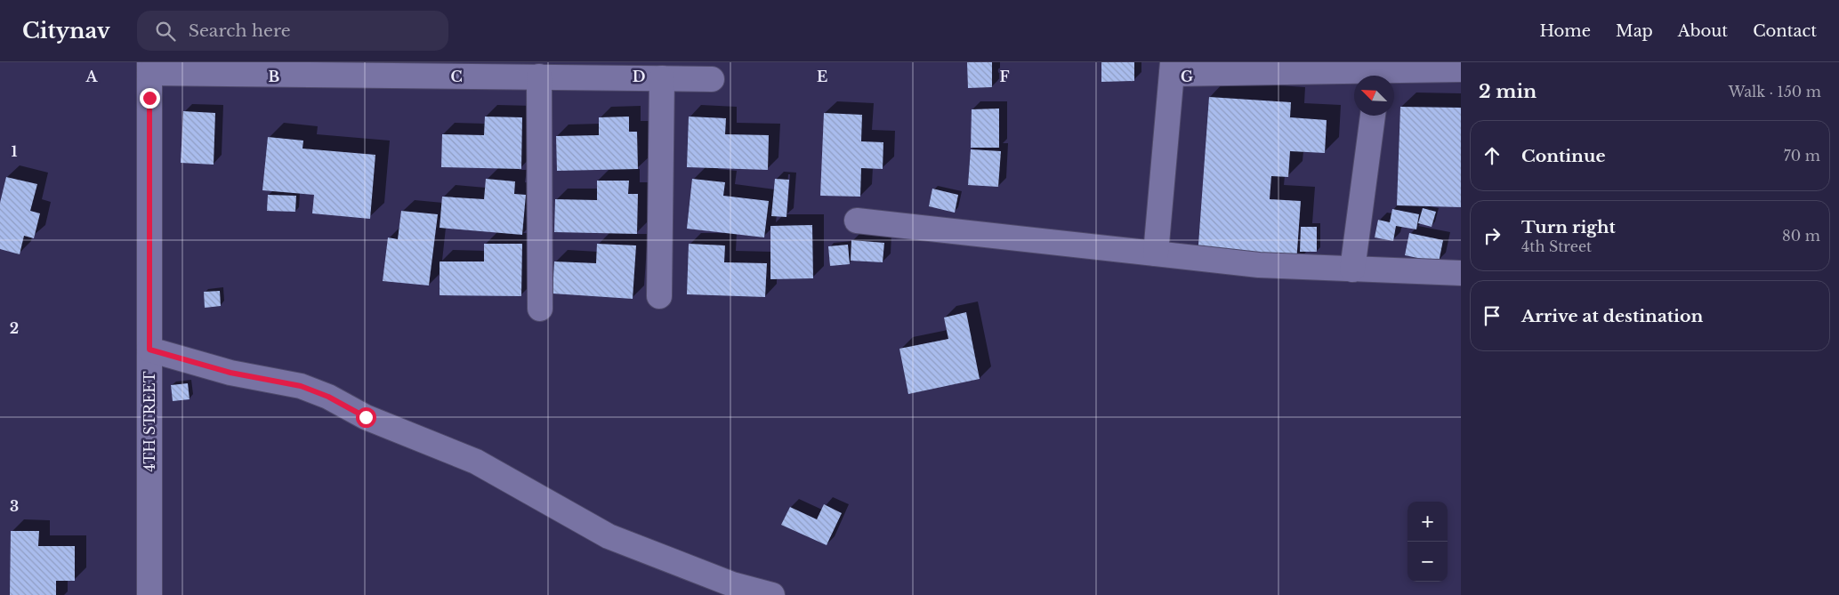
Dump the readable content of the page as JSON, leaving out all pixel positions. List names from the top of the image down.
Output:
{
  "streets": {
    "street": ["4TH STREET"]
  },
  "north": "top left",
  "page": {
    "header": "Citynav",
    "search": "Search here",
    "nav": [
      "Home",
      "Map",
      "About",
      "Contact"
    ],
    "heading": ["2 min", "Walk · 150 m"],
    "list": [
      ["Continue", "70 m"],
      ["Turn right", "4th Street", "80 m"],
      "Arrive at destination"
    ],
    "map_buttons": ["+", "−"]
  },
  "grid": {
    "columns": [
      "A",
      "B",
      "C",
      "D",
      "E",
      "F",
      "G"
    ],
    "rows": ["1", "2", "3"]
  }
}
